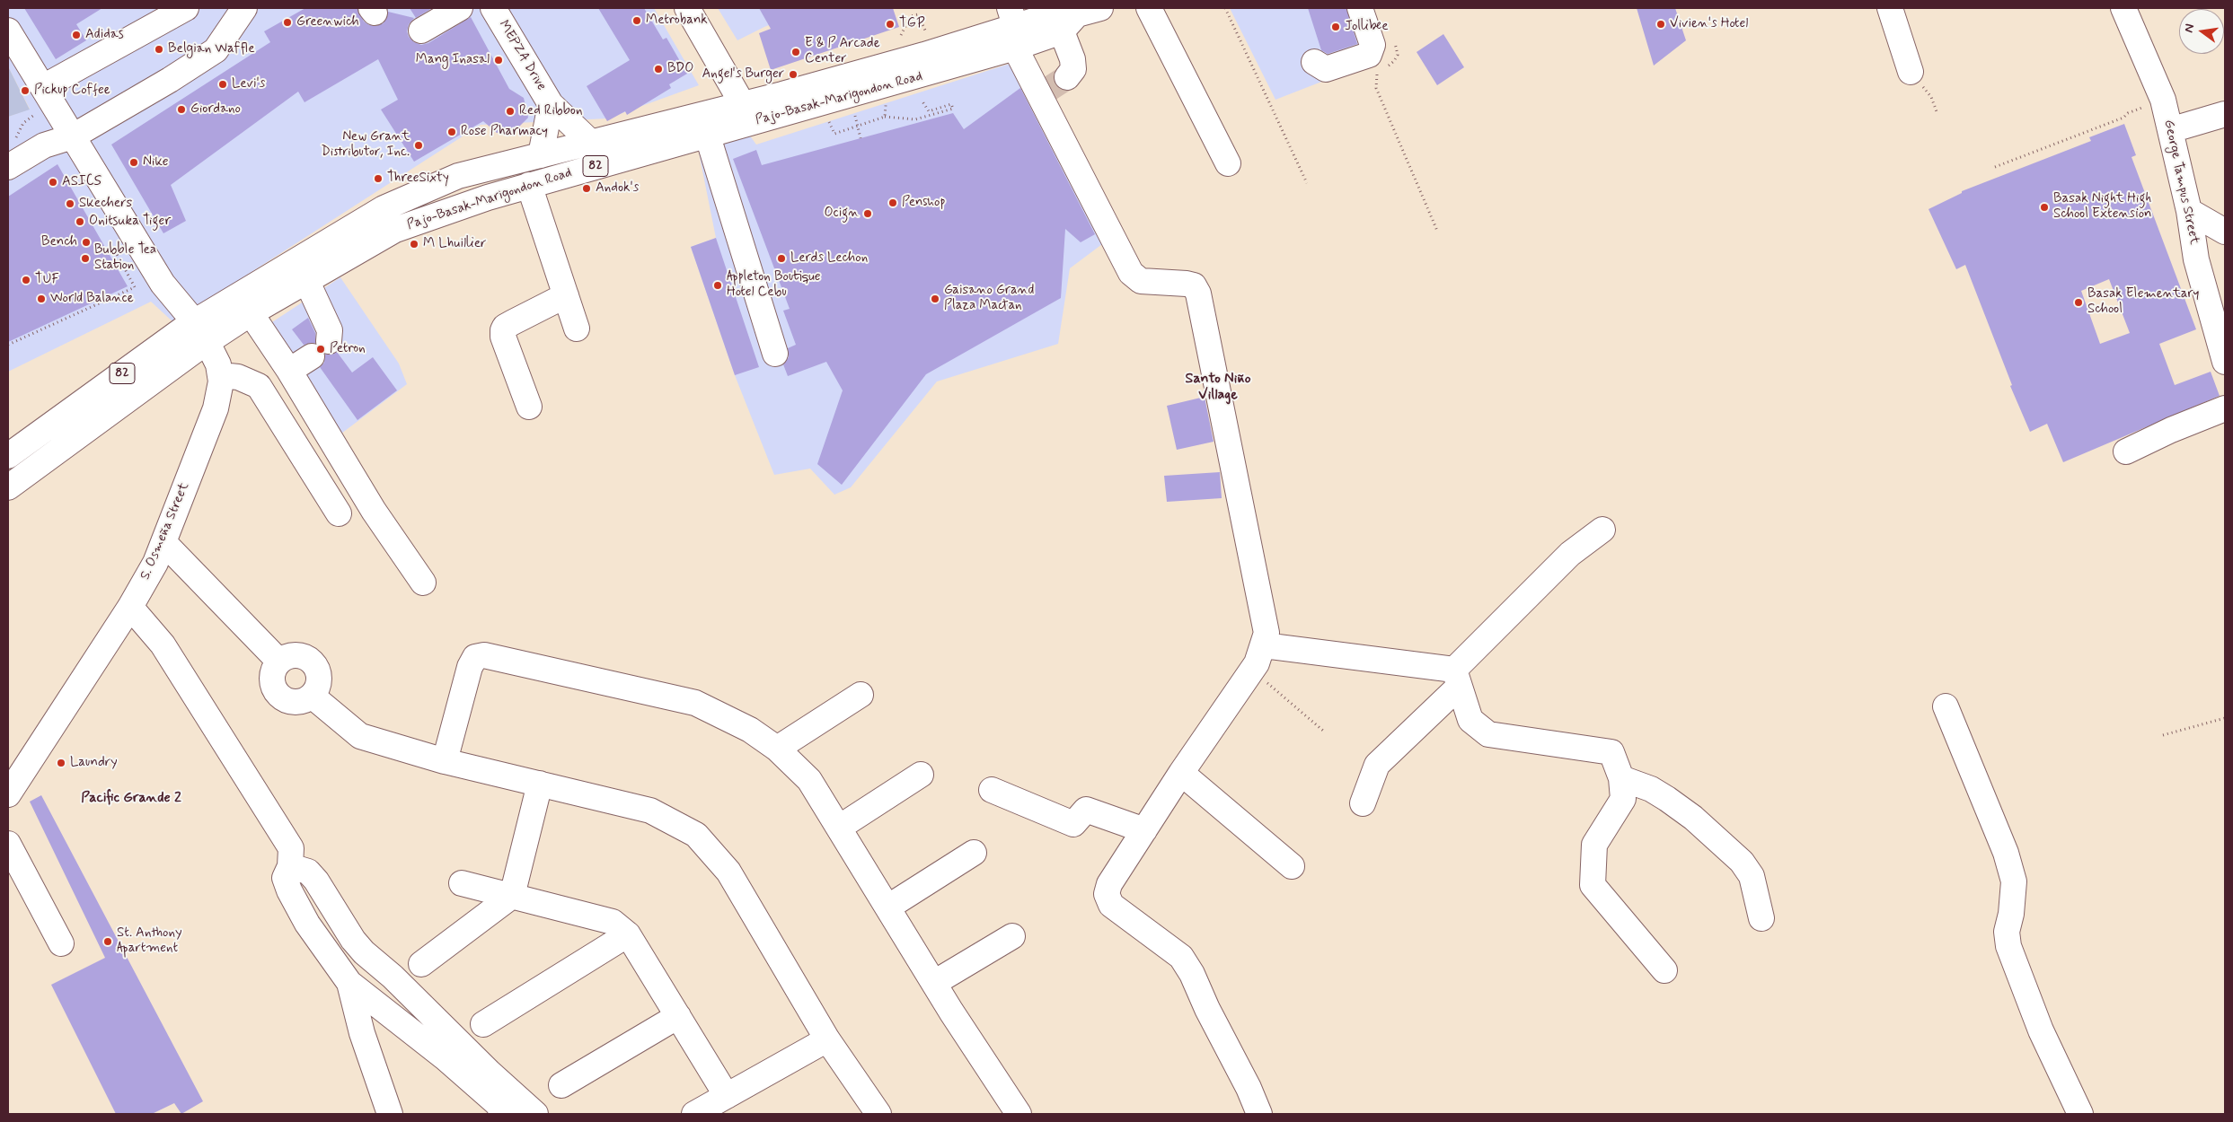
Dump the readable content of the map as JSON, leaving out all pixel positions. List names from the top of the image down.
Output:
{
  "streets": {
    "street": [
      "MEPZA Drive",
      "Pajo-Basak-Marigondon Road",
      "82",
      "George Tampus Street",
      "S. Osmeña Street"
    ]
  },
  "crossings": [
    ["MEPZA Drive", "Pajo-Basak-Marigondon Road"],
    ["Pajo-Basak-Marigondon Road", "S. Osmeña Street"]
  ],
  "districts": ["Santo Niño Village", "Pacific Grande 2"],
  "places": [
    "Metrobank",
    "Greenwich",
    "TGP",
    "Vivien's Hotel",
    "Jollibee",
    "Adidas",
    "Belgian Waffle",
    "E & P Arcade Center",
    "Mang Inasal",
    "BDO",
    "Angel's Burger",
    "Levi's",
    "Pickup Coffee",
    "Giordano",
    "Red Ribbon",
    "Rose Pharmacy",
    "New Grant Distributor, Inc.",
    "Nike",
    "ThreeSixty",
    "ASICS",
    "Andok's",
    "Penshop",
    "Skechers",
    "Basak Night High School Extension",
    "Ocign",
    "Onitsuka Tiger",
    "Bench",
    "M Lhuillier",
    "Bubble Tea Station",
    "Lerds Lechon",
    "TUF",
    "Appleton Boutique Hotel Cebu",
    "World Balance",
    "Gaisano Grand Plaza Mactan",
    "Basak Elementary School",
    "Petron",
    "Laundry",
    "St. Anthony Apartment"
  ],
  "north": "left"
}
